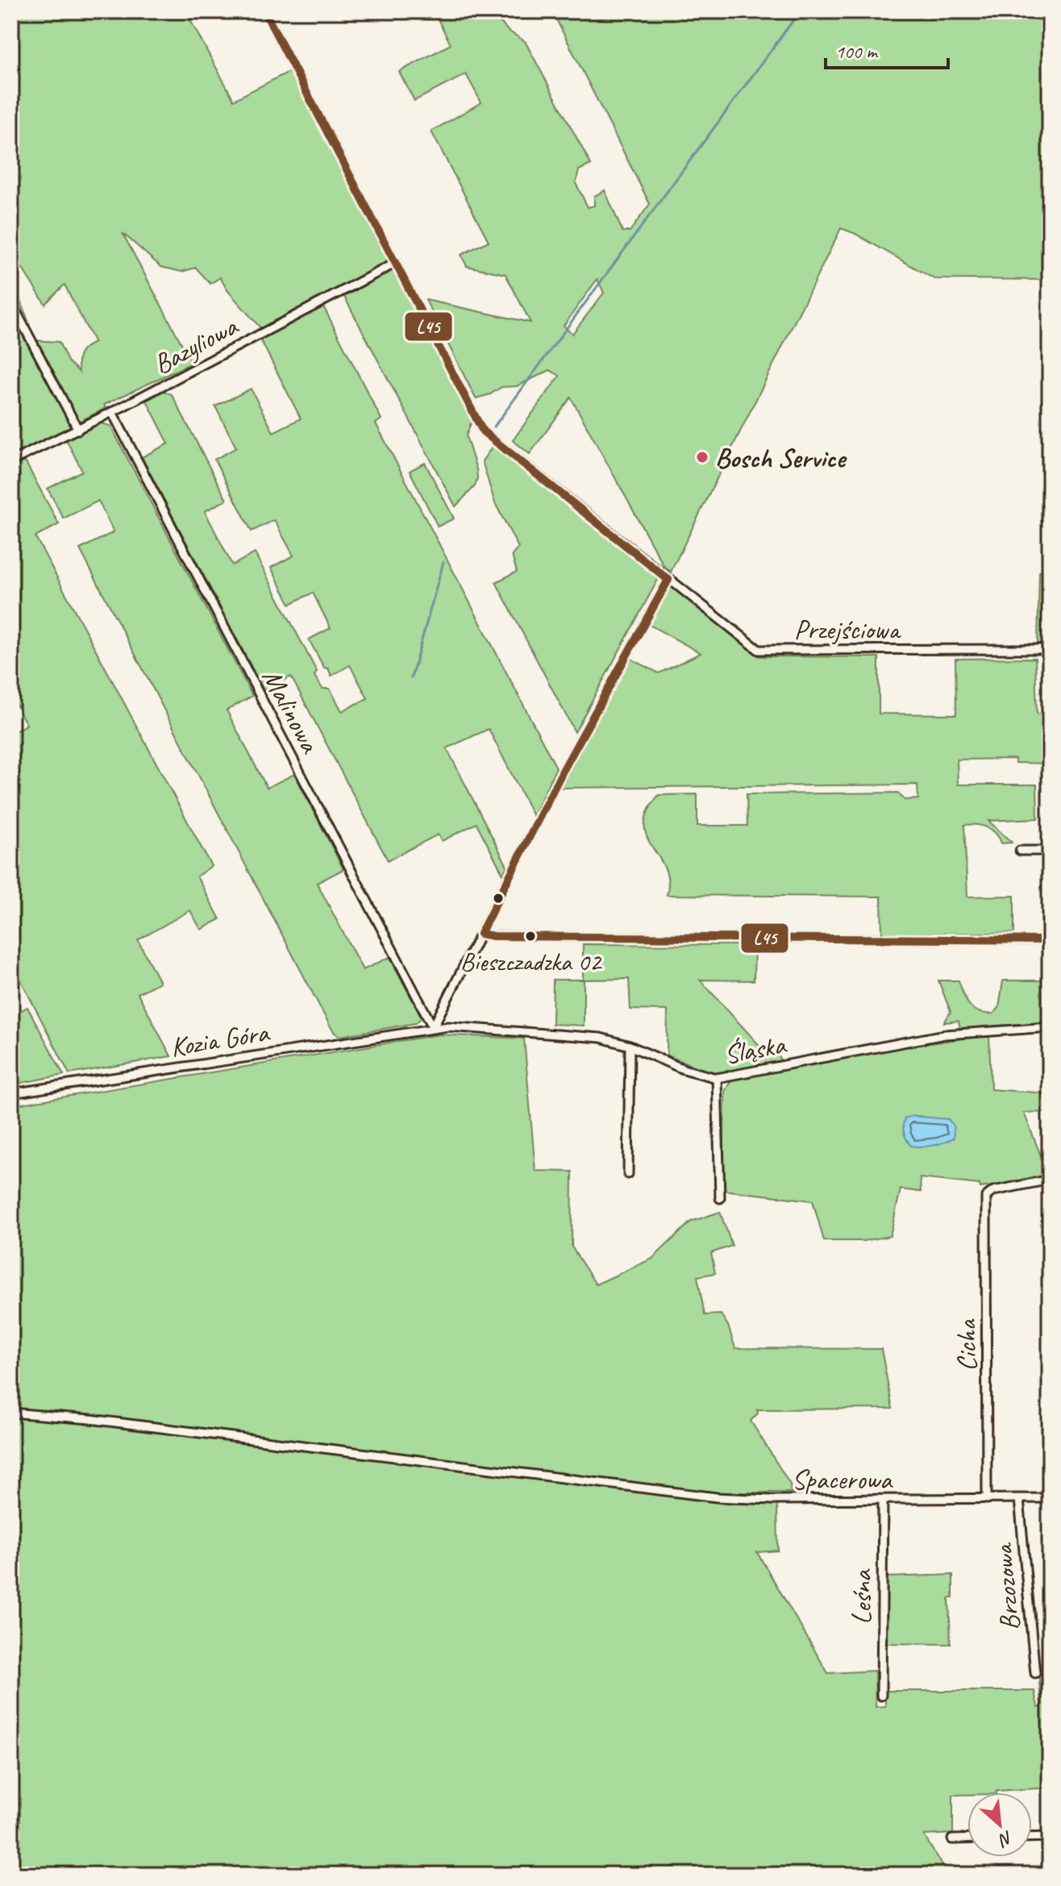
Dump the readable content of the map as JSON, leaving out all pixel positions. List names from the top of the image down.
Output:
{
  "streets": {
    "street": [
      "Bazyliowa",
      "Przejściowa",
      "Malinowa",
      "Kozia Góra",
      "Śląska",
      "Cicha",
      "Spacerowa",
      "Brzozowa",
      "Leśna"
    ]
  },
  "crossings": [
    ["Bazyliowa", "Przejściowa"],
    ["Bazyliowa", "Malinowa"],
    ["Malinowa", "Kozia Góra"],
    ["Malinowa", "Śląska"],
    ["Kozia Góra", "Śląska"],
    ["Cicha", "Spacerowa"],
    ["Spacerowa", "Brzozowa"],
    ["Spacerowa", "Leśna"]
  ],
  "places": ["Bosch Service", "Bieszczadzka 02"],
  "lines": ["transit line L45"],
  "scale_bar": "100 m",
  "north": "bottom right"
}
